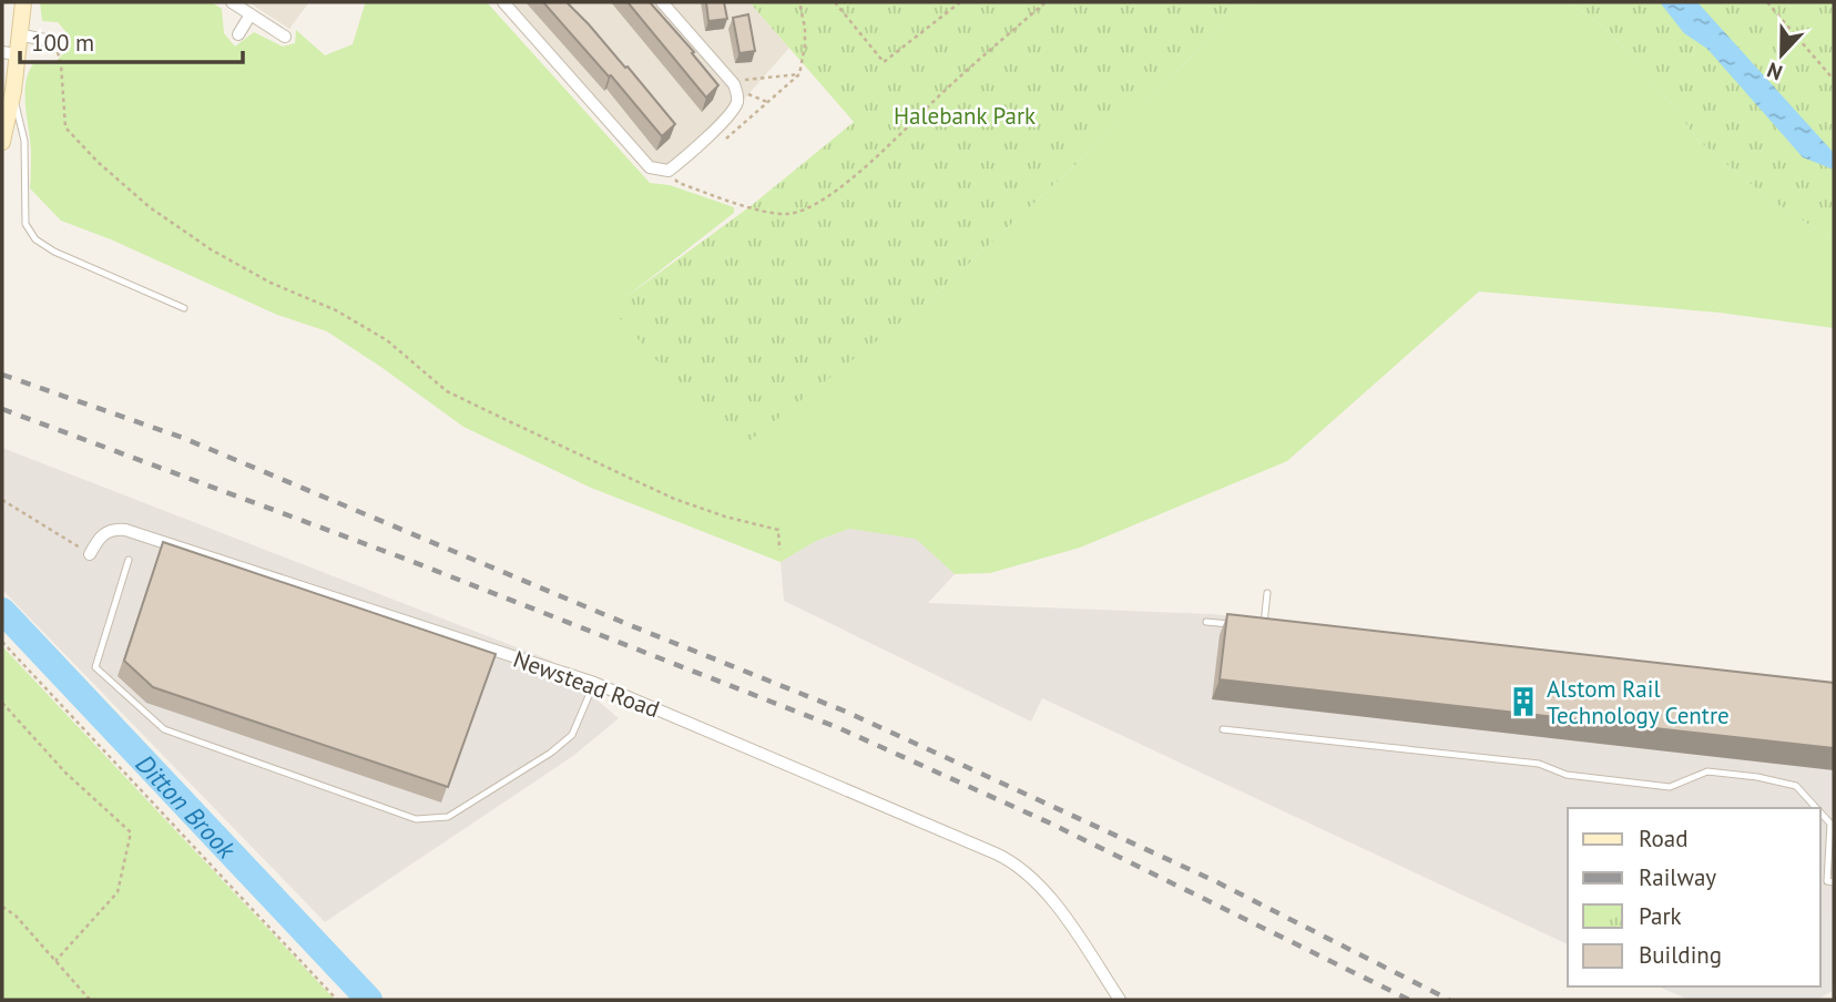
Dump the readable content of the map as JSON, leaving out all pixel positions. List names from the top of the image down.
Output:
{
  "streets": {
    "street": ["Newstead Road"]
  },
  "water": ["Ditton Brook"],
  "parks": ["Halebank Park"],
  "places": {
    "building": ["Alstom Rail Technology Centre"]
  },
  "legend": [
    "Road",
    "Railway",
    "Park",
    "Building"
  ],
  "scale_bar": "100 m",
  "north": "bottom"
}
